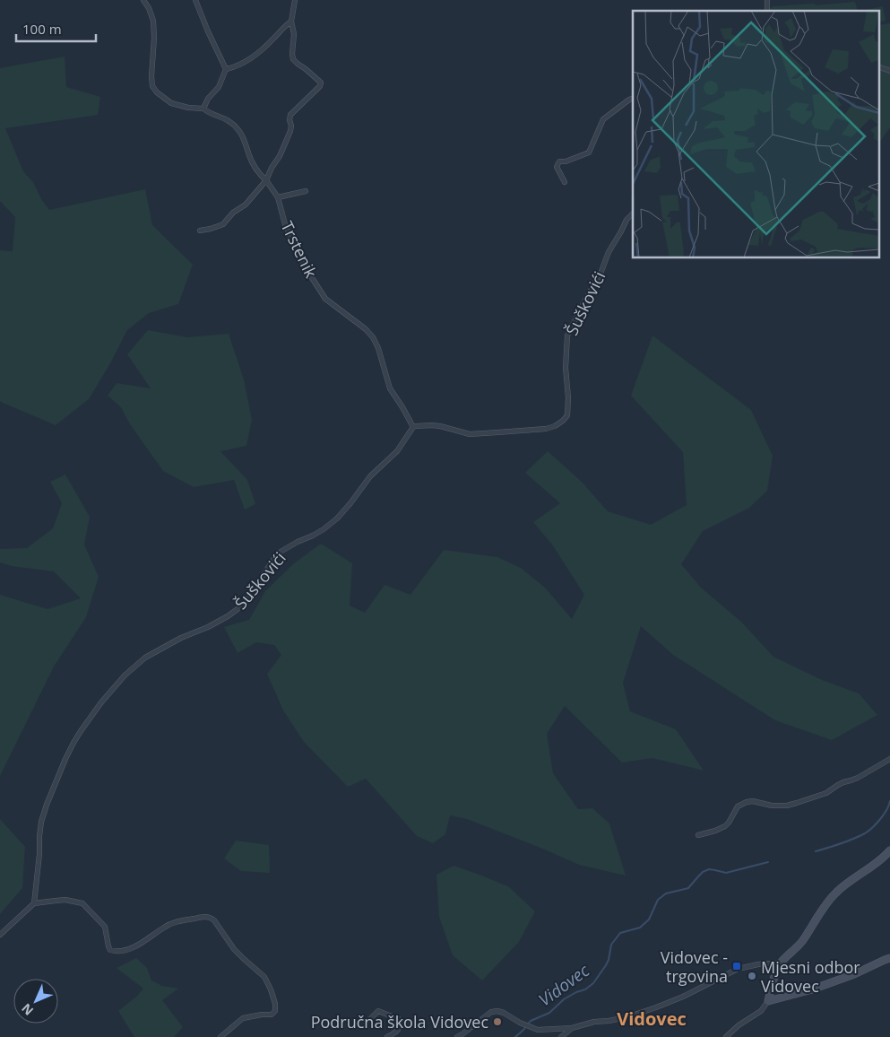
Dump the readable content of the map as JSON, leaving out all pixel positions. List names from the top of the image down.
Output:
{
  "streets": {
    "street": ["Trstenik", "Šuškovići"]
  },
  "crossings": [
    ["Trstenik", "Šuškovići"]
  ],
  "districts": ["Vidovec"],
  "water": ["Vidovec"],
  "places": {
    "transit": ["Vidovec - trgovina"],
    "other": ["Mjesni odbor Vidovec", "Područna škola Vidovec"]
  },
  "scale_bar": "100 m",
  "north": "bottom left"
}
